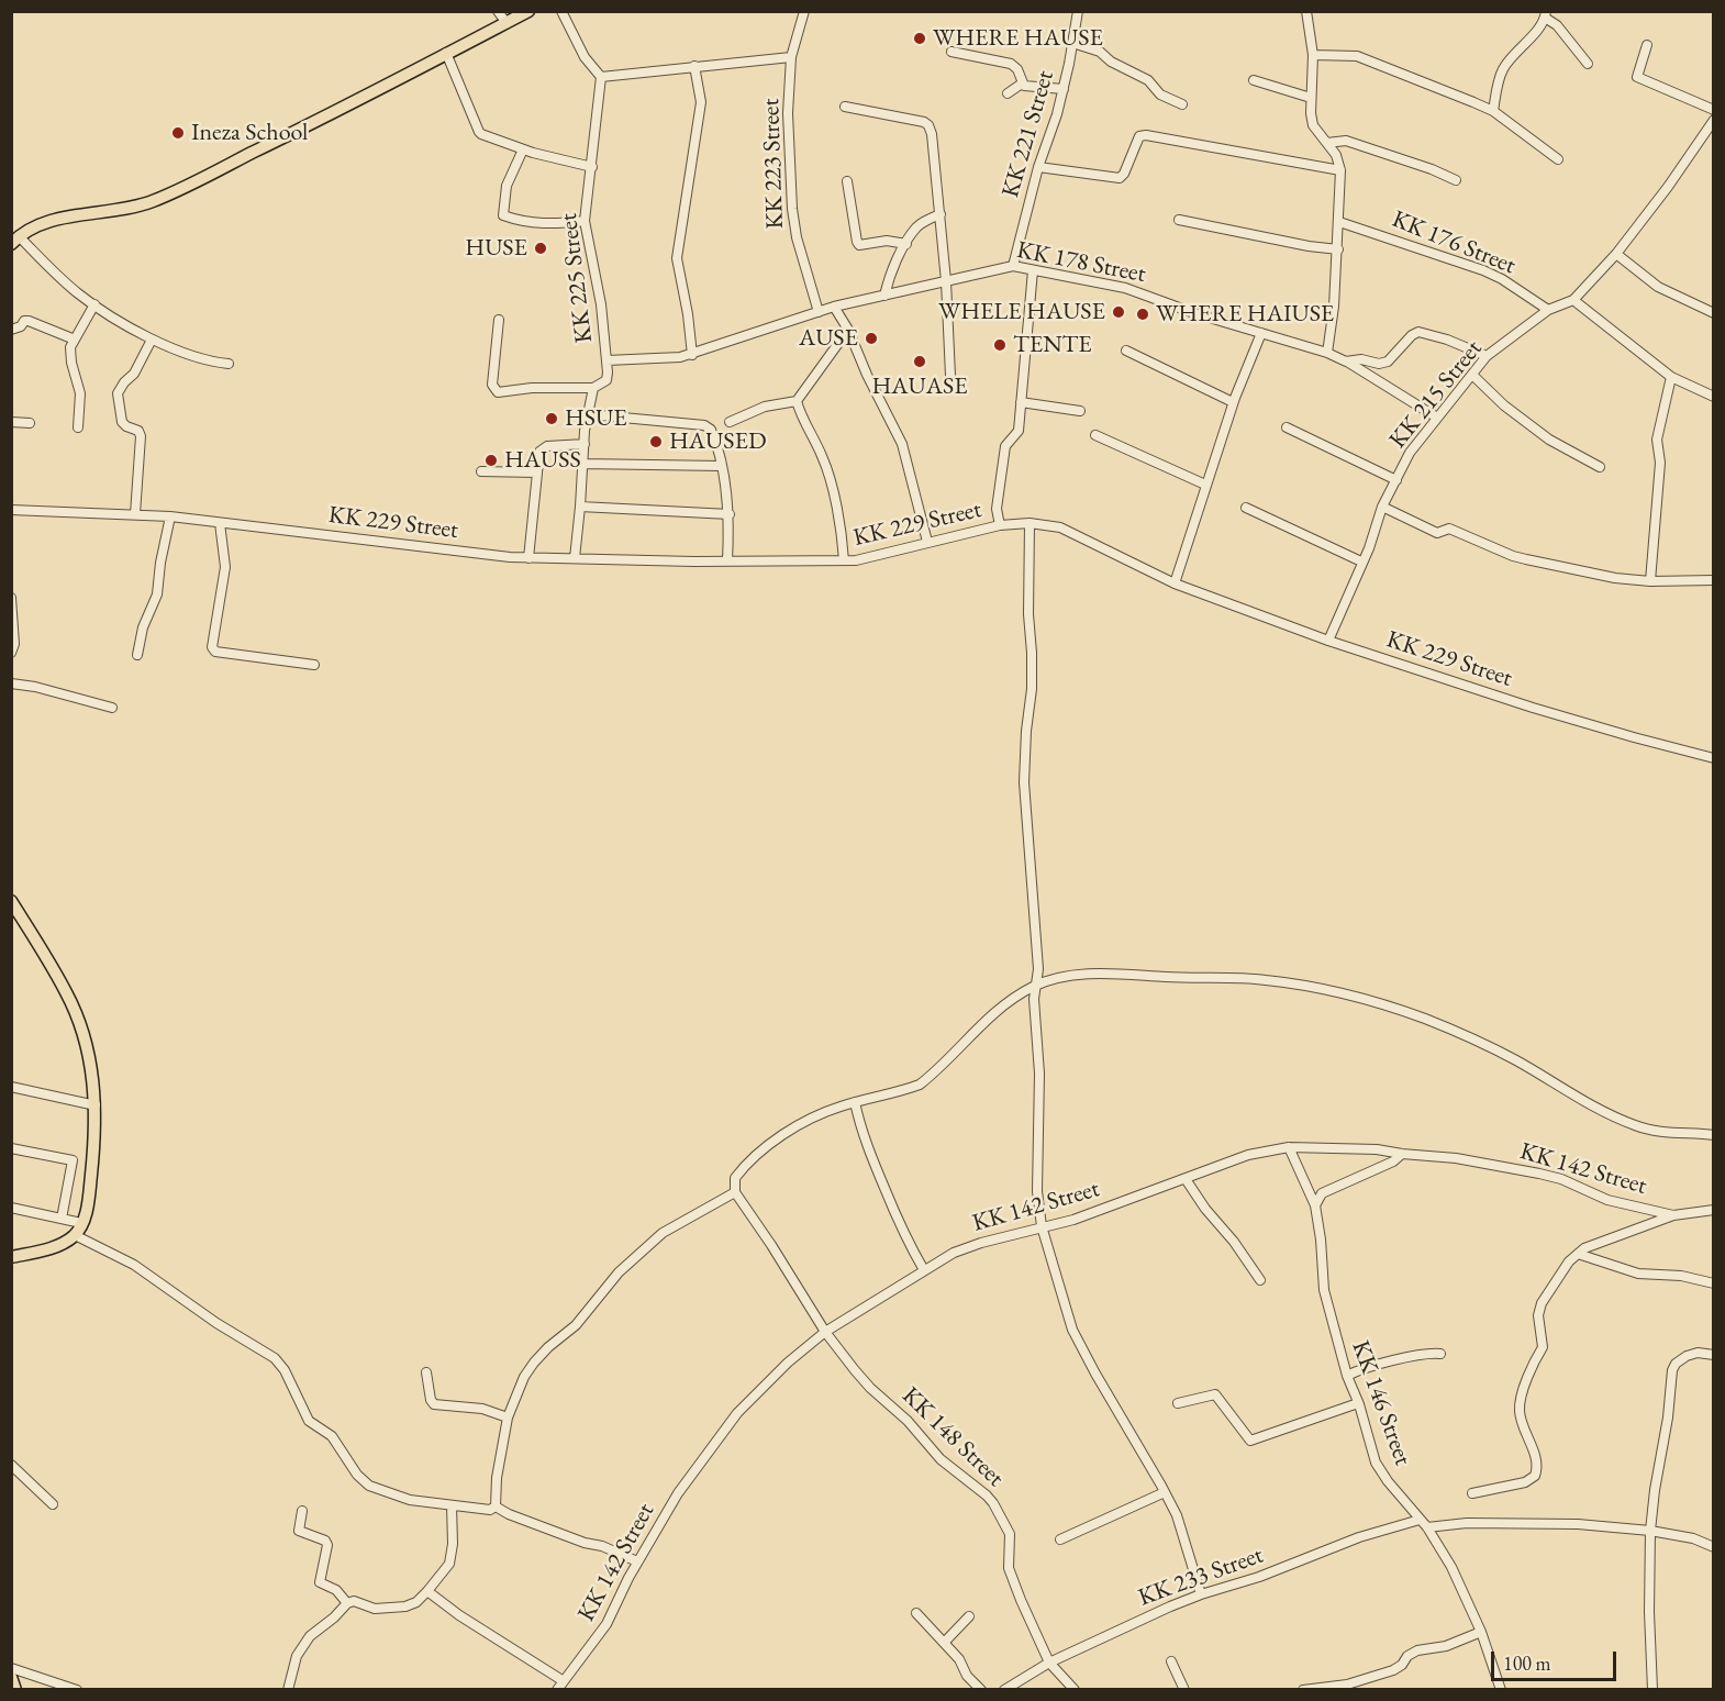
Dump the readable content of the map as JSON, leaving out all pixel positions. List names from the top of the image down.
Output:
{
  "streets": {
    "street": [
      "KK 221 Street",
      "KK 223 Street",
      "KK 176 Street",
      "KK 178 Street",
      "KK 225 Street",
      "KK 215 Street",
      "KK 229 Street",
      "KK 142 Street",
      "KK 146 Street",
      "KK 148 Street",
      "KK 233 Street"
    ]
  },
  "crossings": [
    ["KK 221 Street", "KK 178 Street"],
    ["KK 223 Street", "KK 178 Street"],
    ["KK 176 Street", "KK 215 Street"],
    ["KK 178 Street", "KK 225 Street"],
    ["KK 178 Street", "KK 215 Street"],
    ["KK 225 Street", "KK 229 Street"],
    ["KK 215 Street", "KK 229 Street"],
    ["KK 142 Street", "KK 146 Street"],
    ["KK 142 Street", "KK 148 Street"],
    ["KK 146 Street", "KK 233 Street"],
    ["KK 148 Street", "KK 233 Street"]
  ],
  "places": [
    "WHERE HAUSE",
    "Ineza School",
    "HUSE",
    "WHELE HAUSE",
    "WHERE HAIUSE",
    "AUSE",
    "TENTE",
    "HAUASE",
    "HSUE",
    "HAUSED",
    "HAUSS"
  ],
  "scale_bar": "100 m"
}
